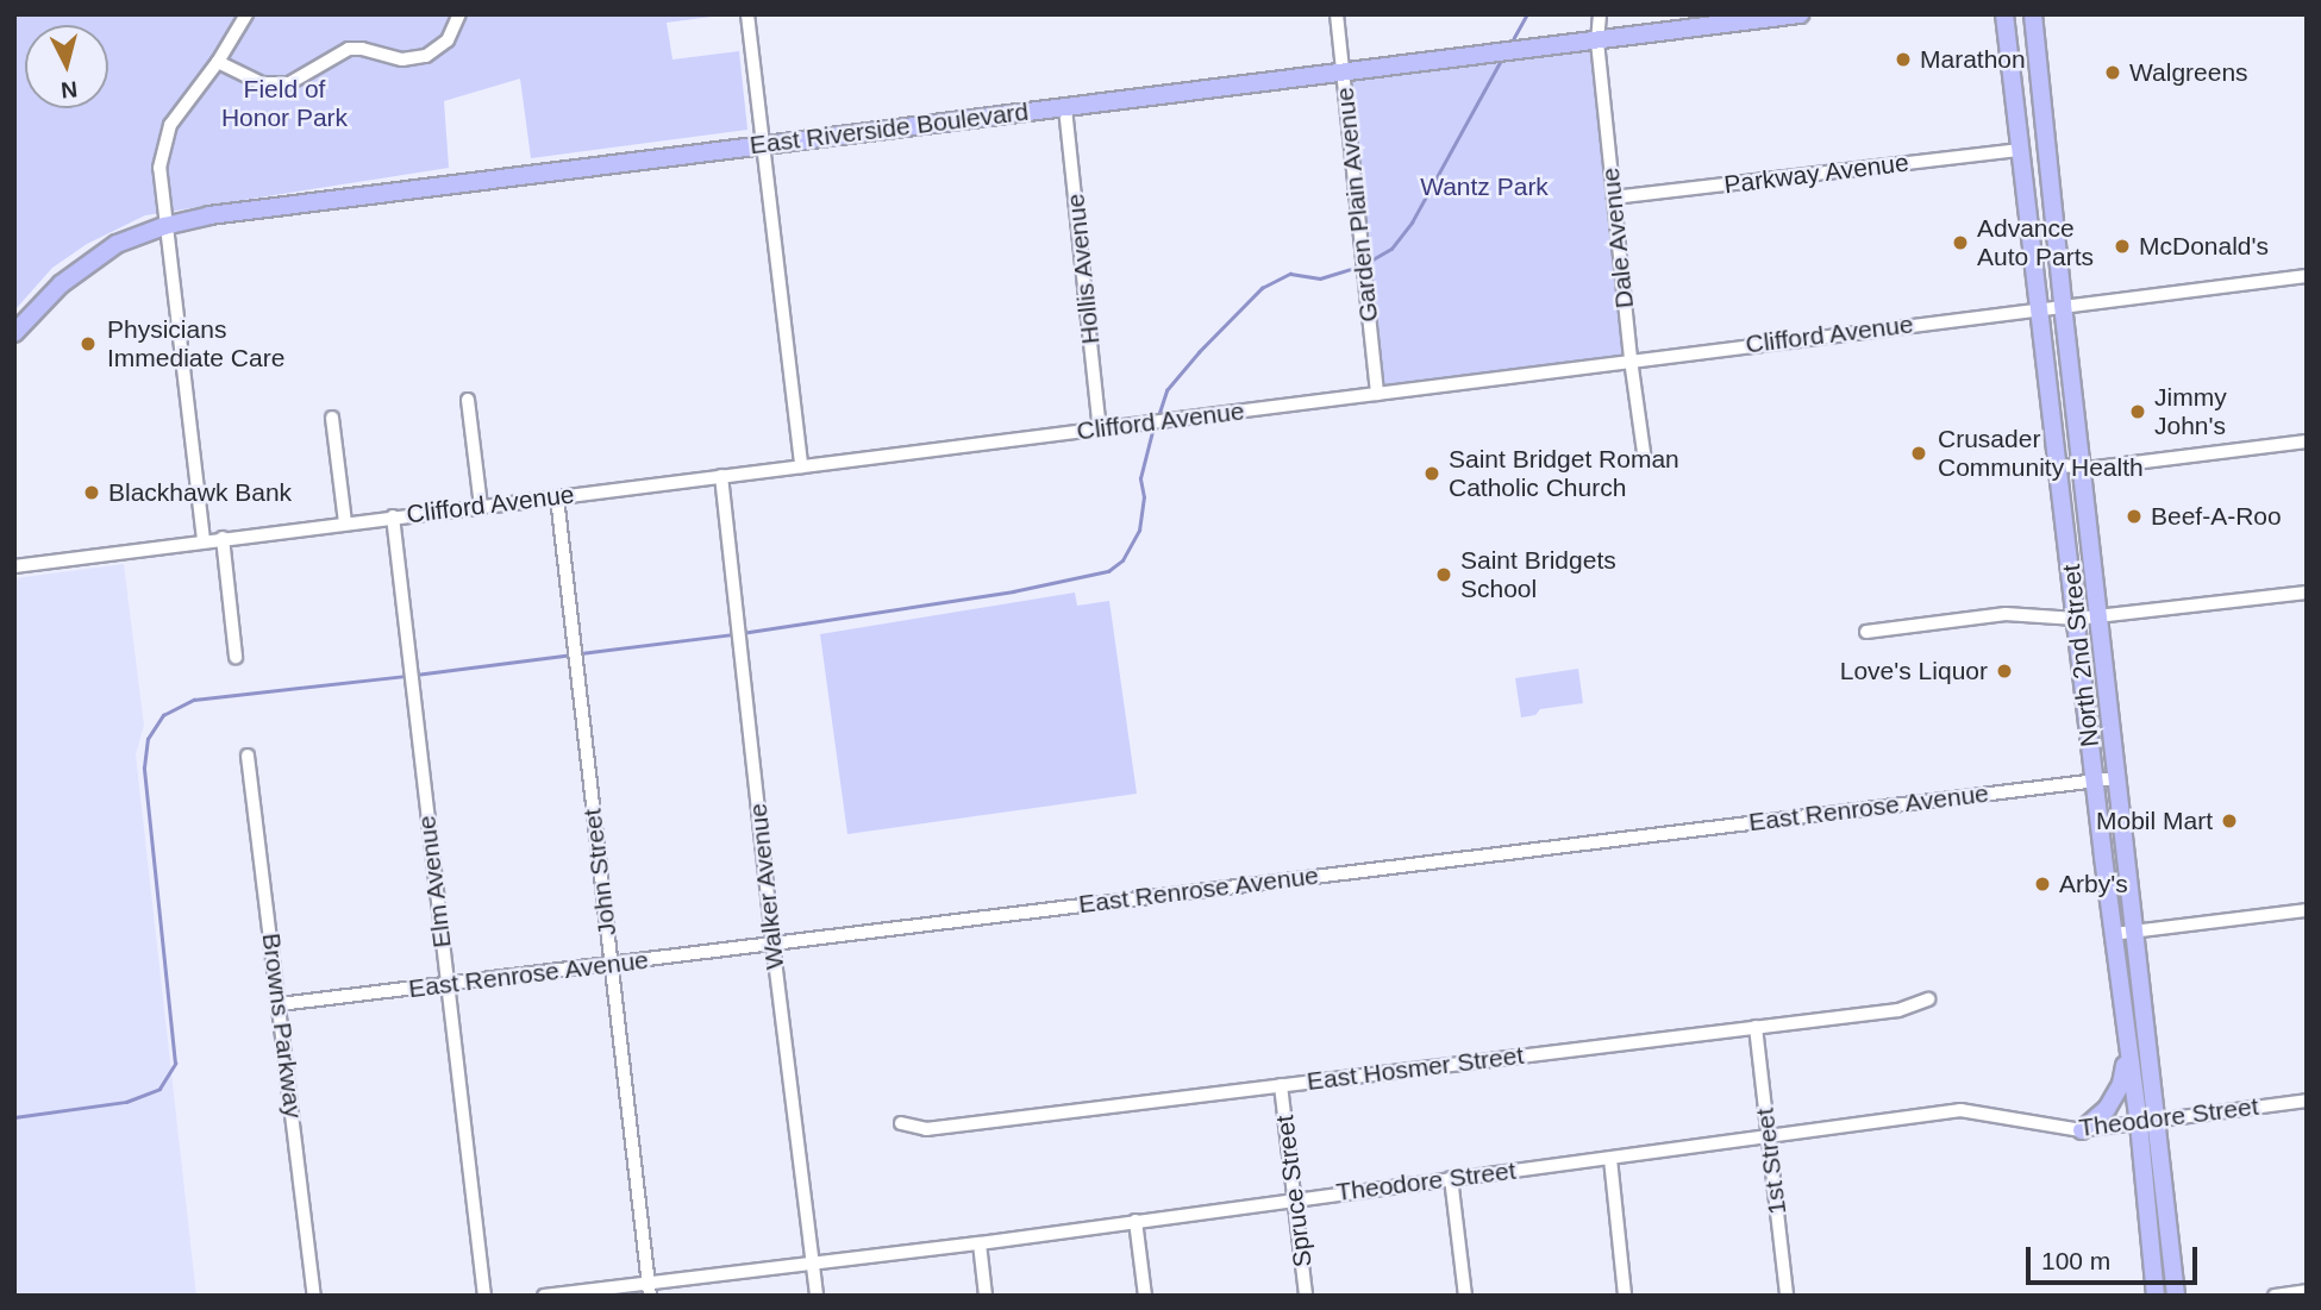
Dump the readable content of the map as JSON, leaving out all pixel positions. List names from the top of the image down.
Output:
{
  "streets": {
    "main road": ["East Riverside Boulevard", "North 2nd Street"],
    "street": [
      "Parkway Avenue",
      "Garden Plain Avenue",
      "Dale Avenue",
      "Hollis Avenue",
      "Clifford Avenue",
      "East Renrose Avenue",
      "John Street",
      "Elm Avenue",
      "Walker Avenue",
      "Browns Parkway",
      "East Hosmer Street",
      "Theodore Street",
      "1st Street",
      "Spruce Street"
    ]
  },
  "crossings": [
    ["East Riverside Boulevard", "Garden Plain Avenue"],
    ["East Riverside Boulevard", "Dale Avenue"],
    ["East Riverside Boulevard", "Hollis Avenue"],
    ["Parkway Avenue", "Dale Avenue"],
    ["Parkway Avenue", "North 2nd Street"],
    ["Garden Plain Avenue", "Clifford Avenue"],
    ["Dale Avenue", "Clifford Avenue"],
    ["Hollis Avenue", "Clifford Avenue"],
    ["Clifford Avenue", "North 2nd Street"],
    ["Clifford Avenue", "John Street"],
    ["Clifford Avenue", "Elm Avenue"],
    ["Clifford Avenue", "Walker Avenue"],
    ["North 2nd Street", "East Renrose Avenue"],
    ["North 2nd Street", "Theodore Street"],
    ["East Renrose Avenue", "John Street"],
    ["East Renrose Avenue", "Elm Avenue"],
    ["East Renrose Avenue", "Walker Avenue"],
    ["East Renrose Avenue", "Browns Parkway"],
    ["John Street", "Theodore Street"],
    ["Walker Avenue", "Theodore Street"],
    ["East Hosmer Street", "1st Street"],
    ["East Hosmer Street", "Spruce Street"],
    ["Theodore Street", "1st Street"],
    ["Theodore Street", "Spruce Street"]
  ],
  "parks": ["Field of Honor Park", "Wantz Park"],
  "places": [
    "Marathon",
    "Walgreens",
    "Advance Auto Parts",
    "McDonald's",
    "Physicians Immediate Care",
    "Jimmy John's",
    "Crusader Community Health",
    "Saint Bridget Roman Catholic Church",
    "Blackhawk Bank",
    "Beef-A-Roo",
    "Saint Bridgets School",
    "Love's Liquor",
    "Mobil Mart",
    "Arby's"
  ],
  "scale_bar": "100 m",
  "north": "bottom"
}
